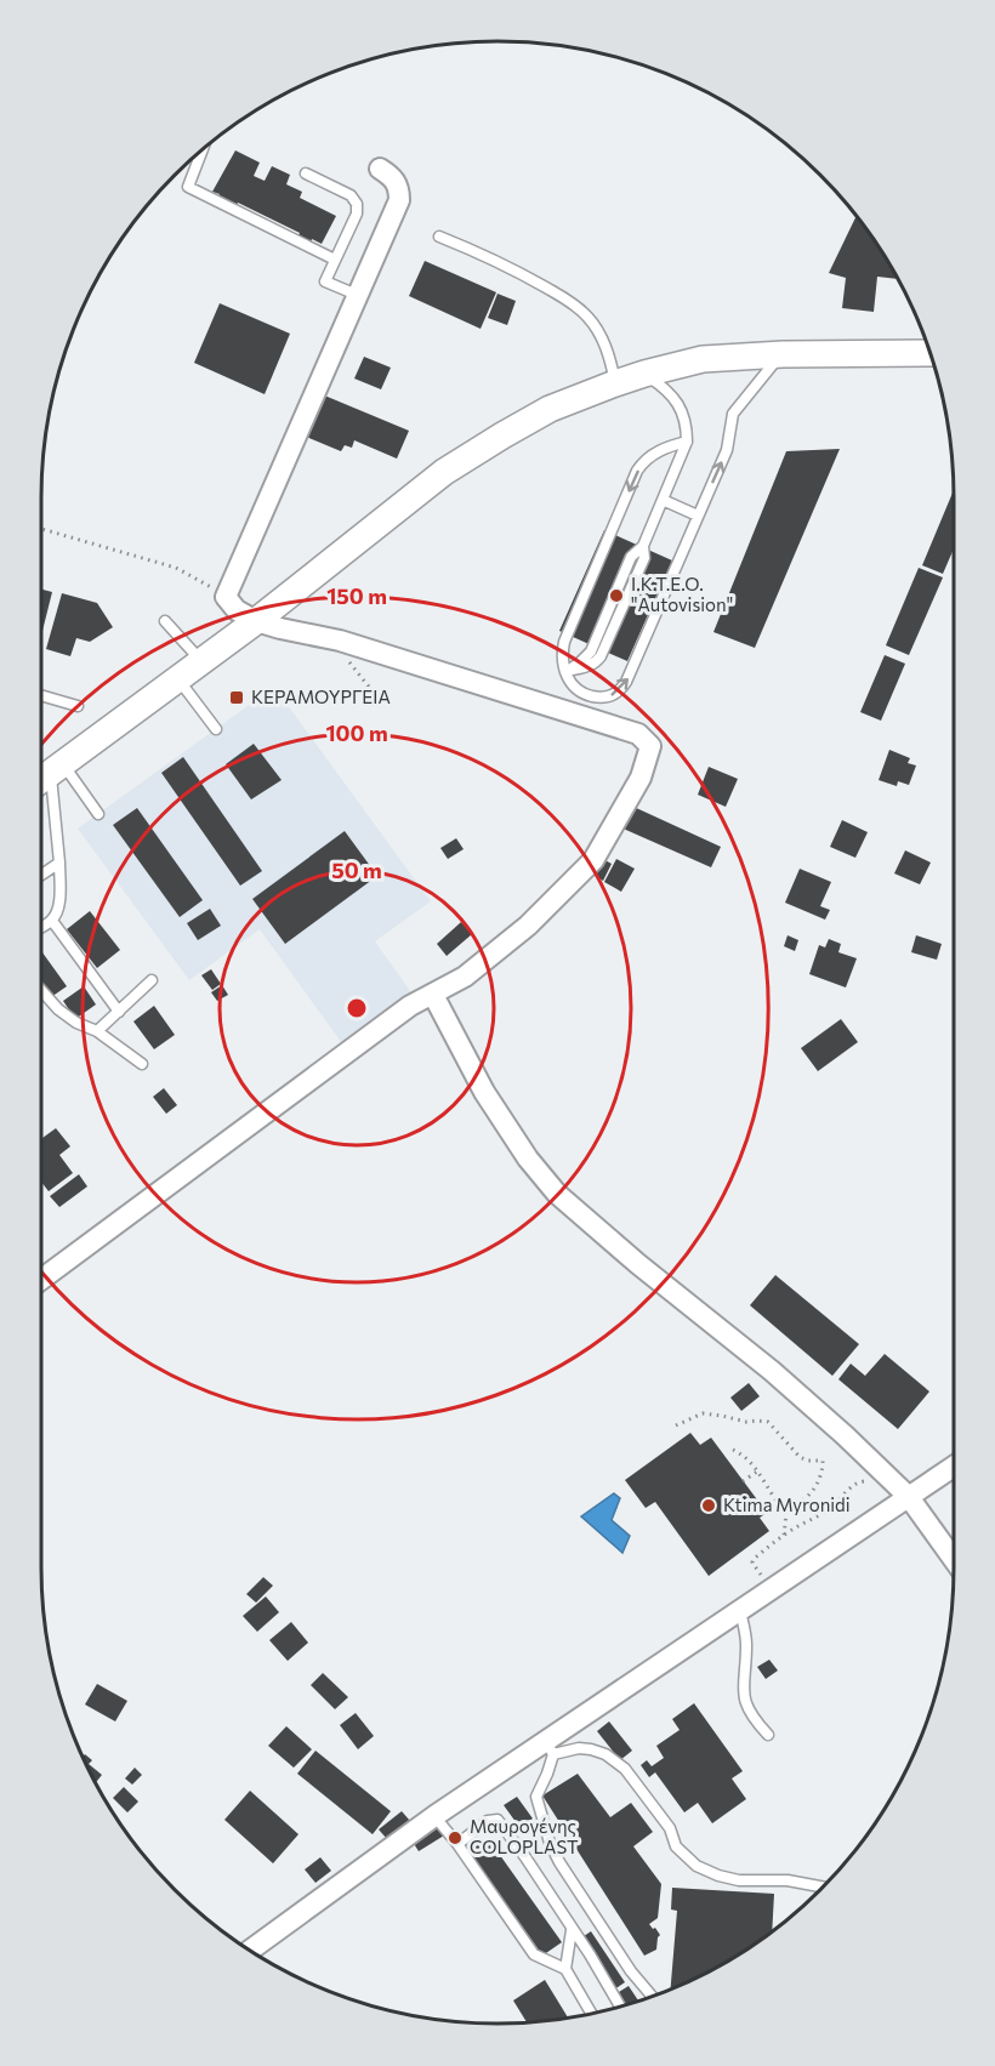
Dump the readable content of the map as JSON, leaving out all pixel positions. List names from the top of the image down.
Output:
{
  "places": {
    "other": ["I.Κ.Τ.Ε.Ο. \"Autovision\"", "Ktima Myronidi", "Μαυρογένης COLOPLAST"],
    "transit": ["ΚΕΡΑΜΟΥΡΓΕΙΑ"]
  },
  "rings": ["150 m", "100 m", "50 m"]
}
